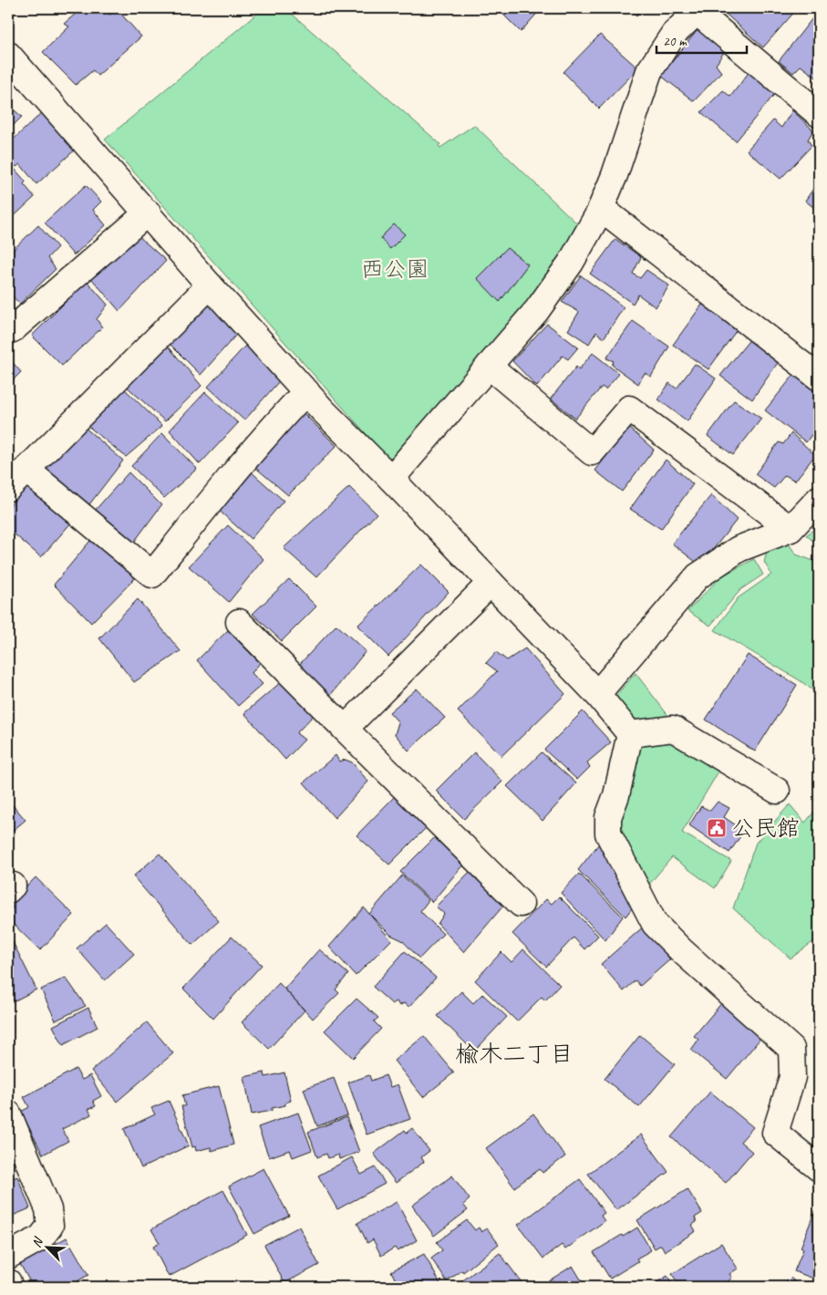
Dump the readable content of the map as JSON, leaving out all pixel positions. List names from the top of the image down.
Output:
{
  "districts": ["楡木二丁目"],
  "parks": ["西公園"],
  "places": {
    "public building": ["公民館"]
  },
  "scale_bar": "20 m",
  "north": "top left"
}
